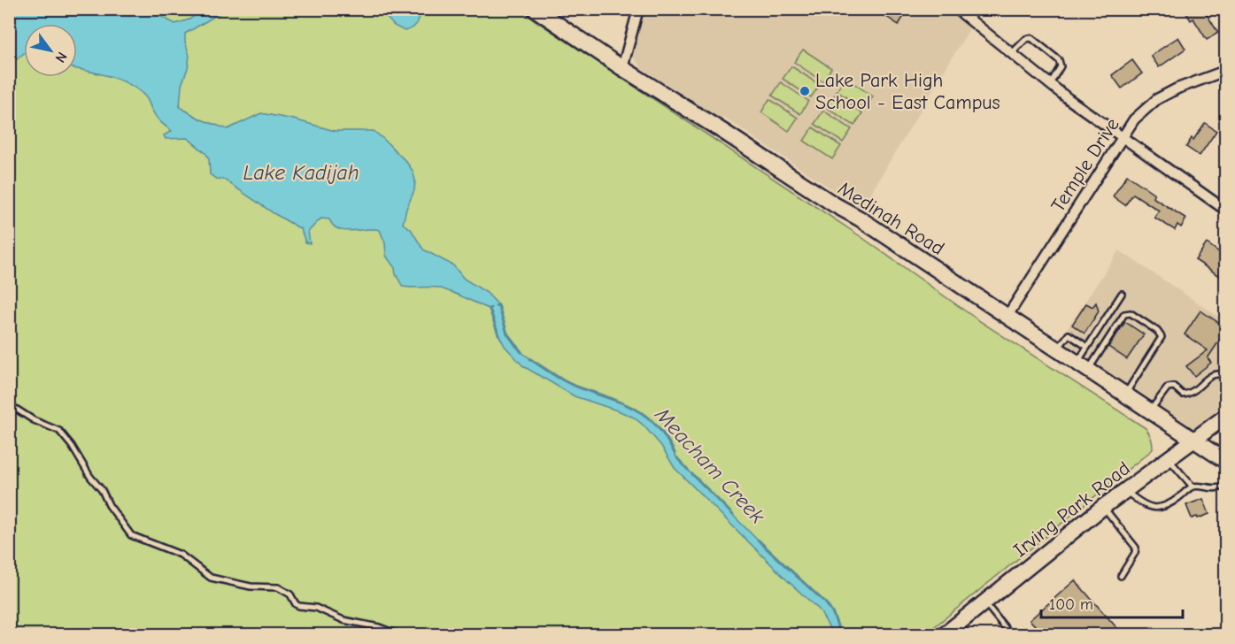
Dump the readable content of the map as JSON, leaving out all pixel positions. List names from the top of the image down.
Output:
{
  "streets": {
    "main road": ["Medinah Road", "Irving Park Road"],
    "street": ["Temple Drive"]
  },
  "crossings": [
    ["Temple Drive", "Medinah Road"],
    ["Medinah Road", "Irving Park Road"]
  ],
  "water": ["Lake Kadijah", "Meacham Creek"],
  "places": ["Lake Park High School - East Campus"],
  "scale_bar": "100 m",
  "north": "bottom right"
}
